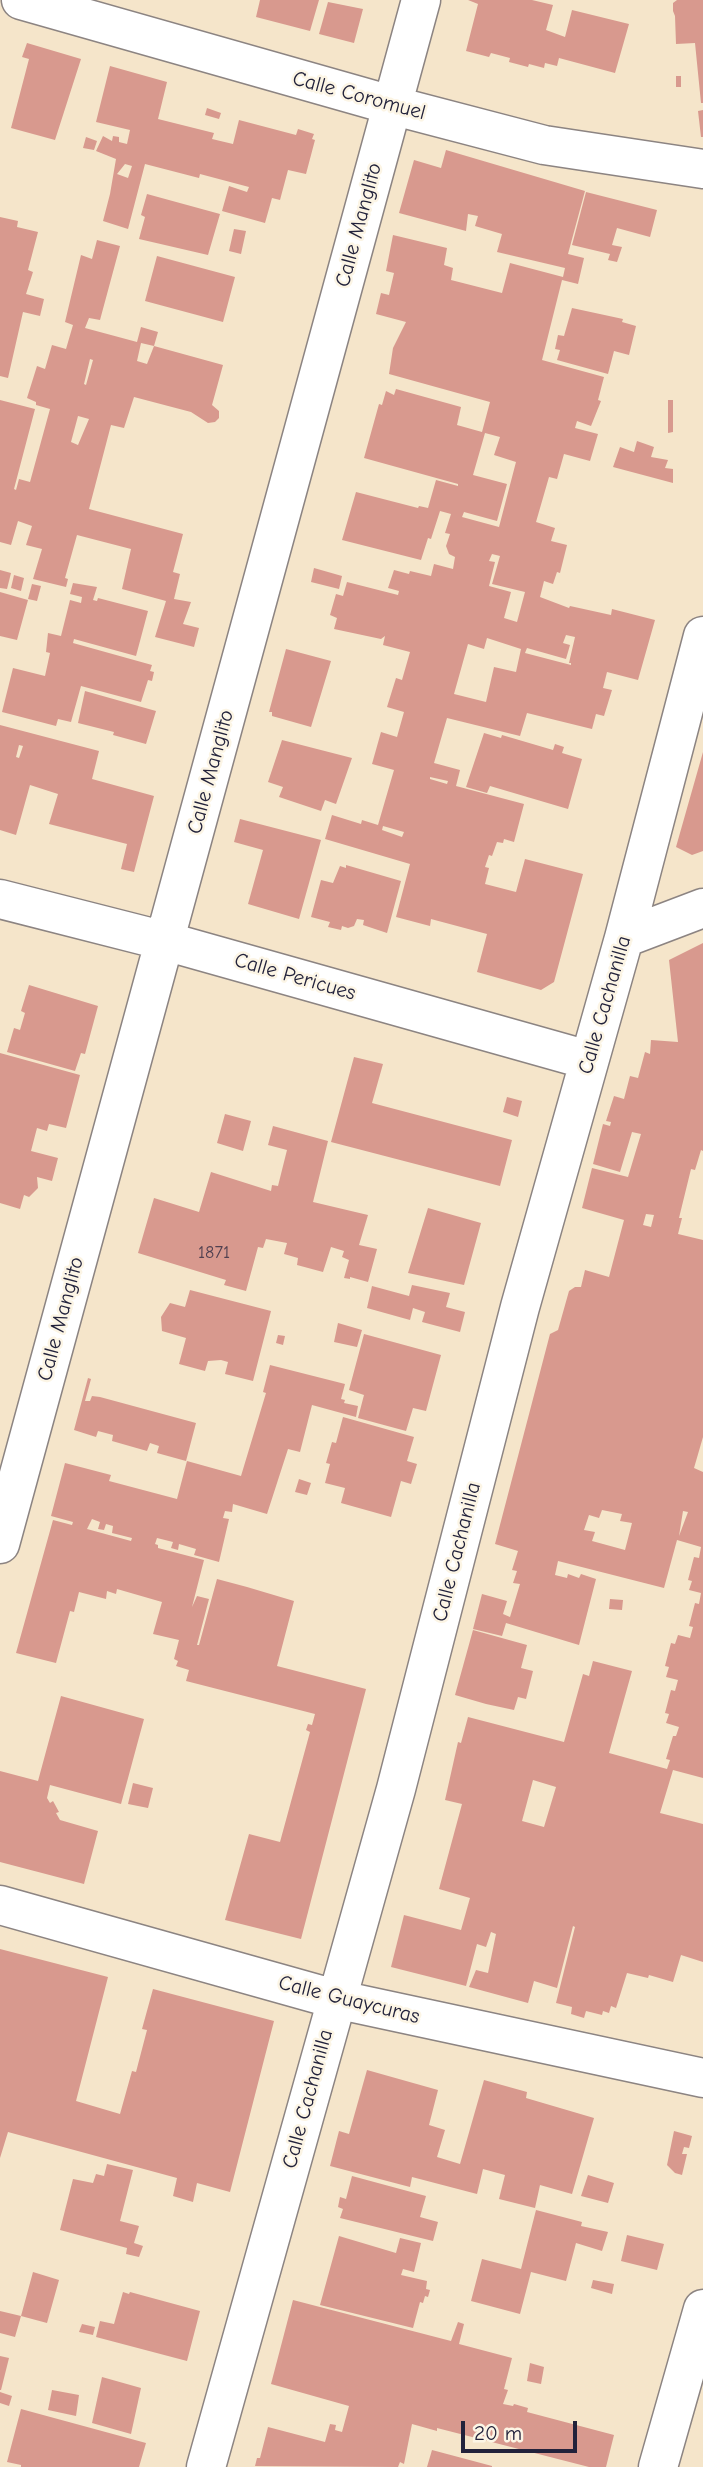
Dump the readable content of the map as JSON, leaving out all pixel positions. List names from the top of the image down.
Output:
{
  "streets": {
    "street": [
      "Calle Coromuel",
      "Calle Manglito",
      "Calle Pericues",
      "Calle Cachanilla",
      "Calle Guaycuras"
    ]
  },
  "crossings": [
    ["Calle Coromuel", "Calle Manglito"],
    ["Calle Manglito", "Calle Pericues"],
    ["Calle Pericues", "Calle Cachanilla"],
    ["Calle Cachanilla", "Calle Guaycuras"]
  ],
  "house_numbers": ["1871"],
  "scale_bar": "20 m"
}
